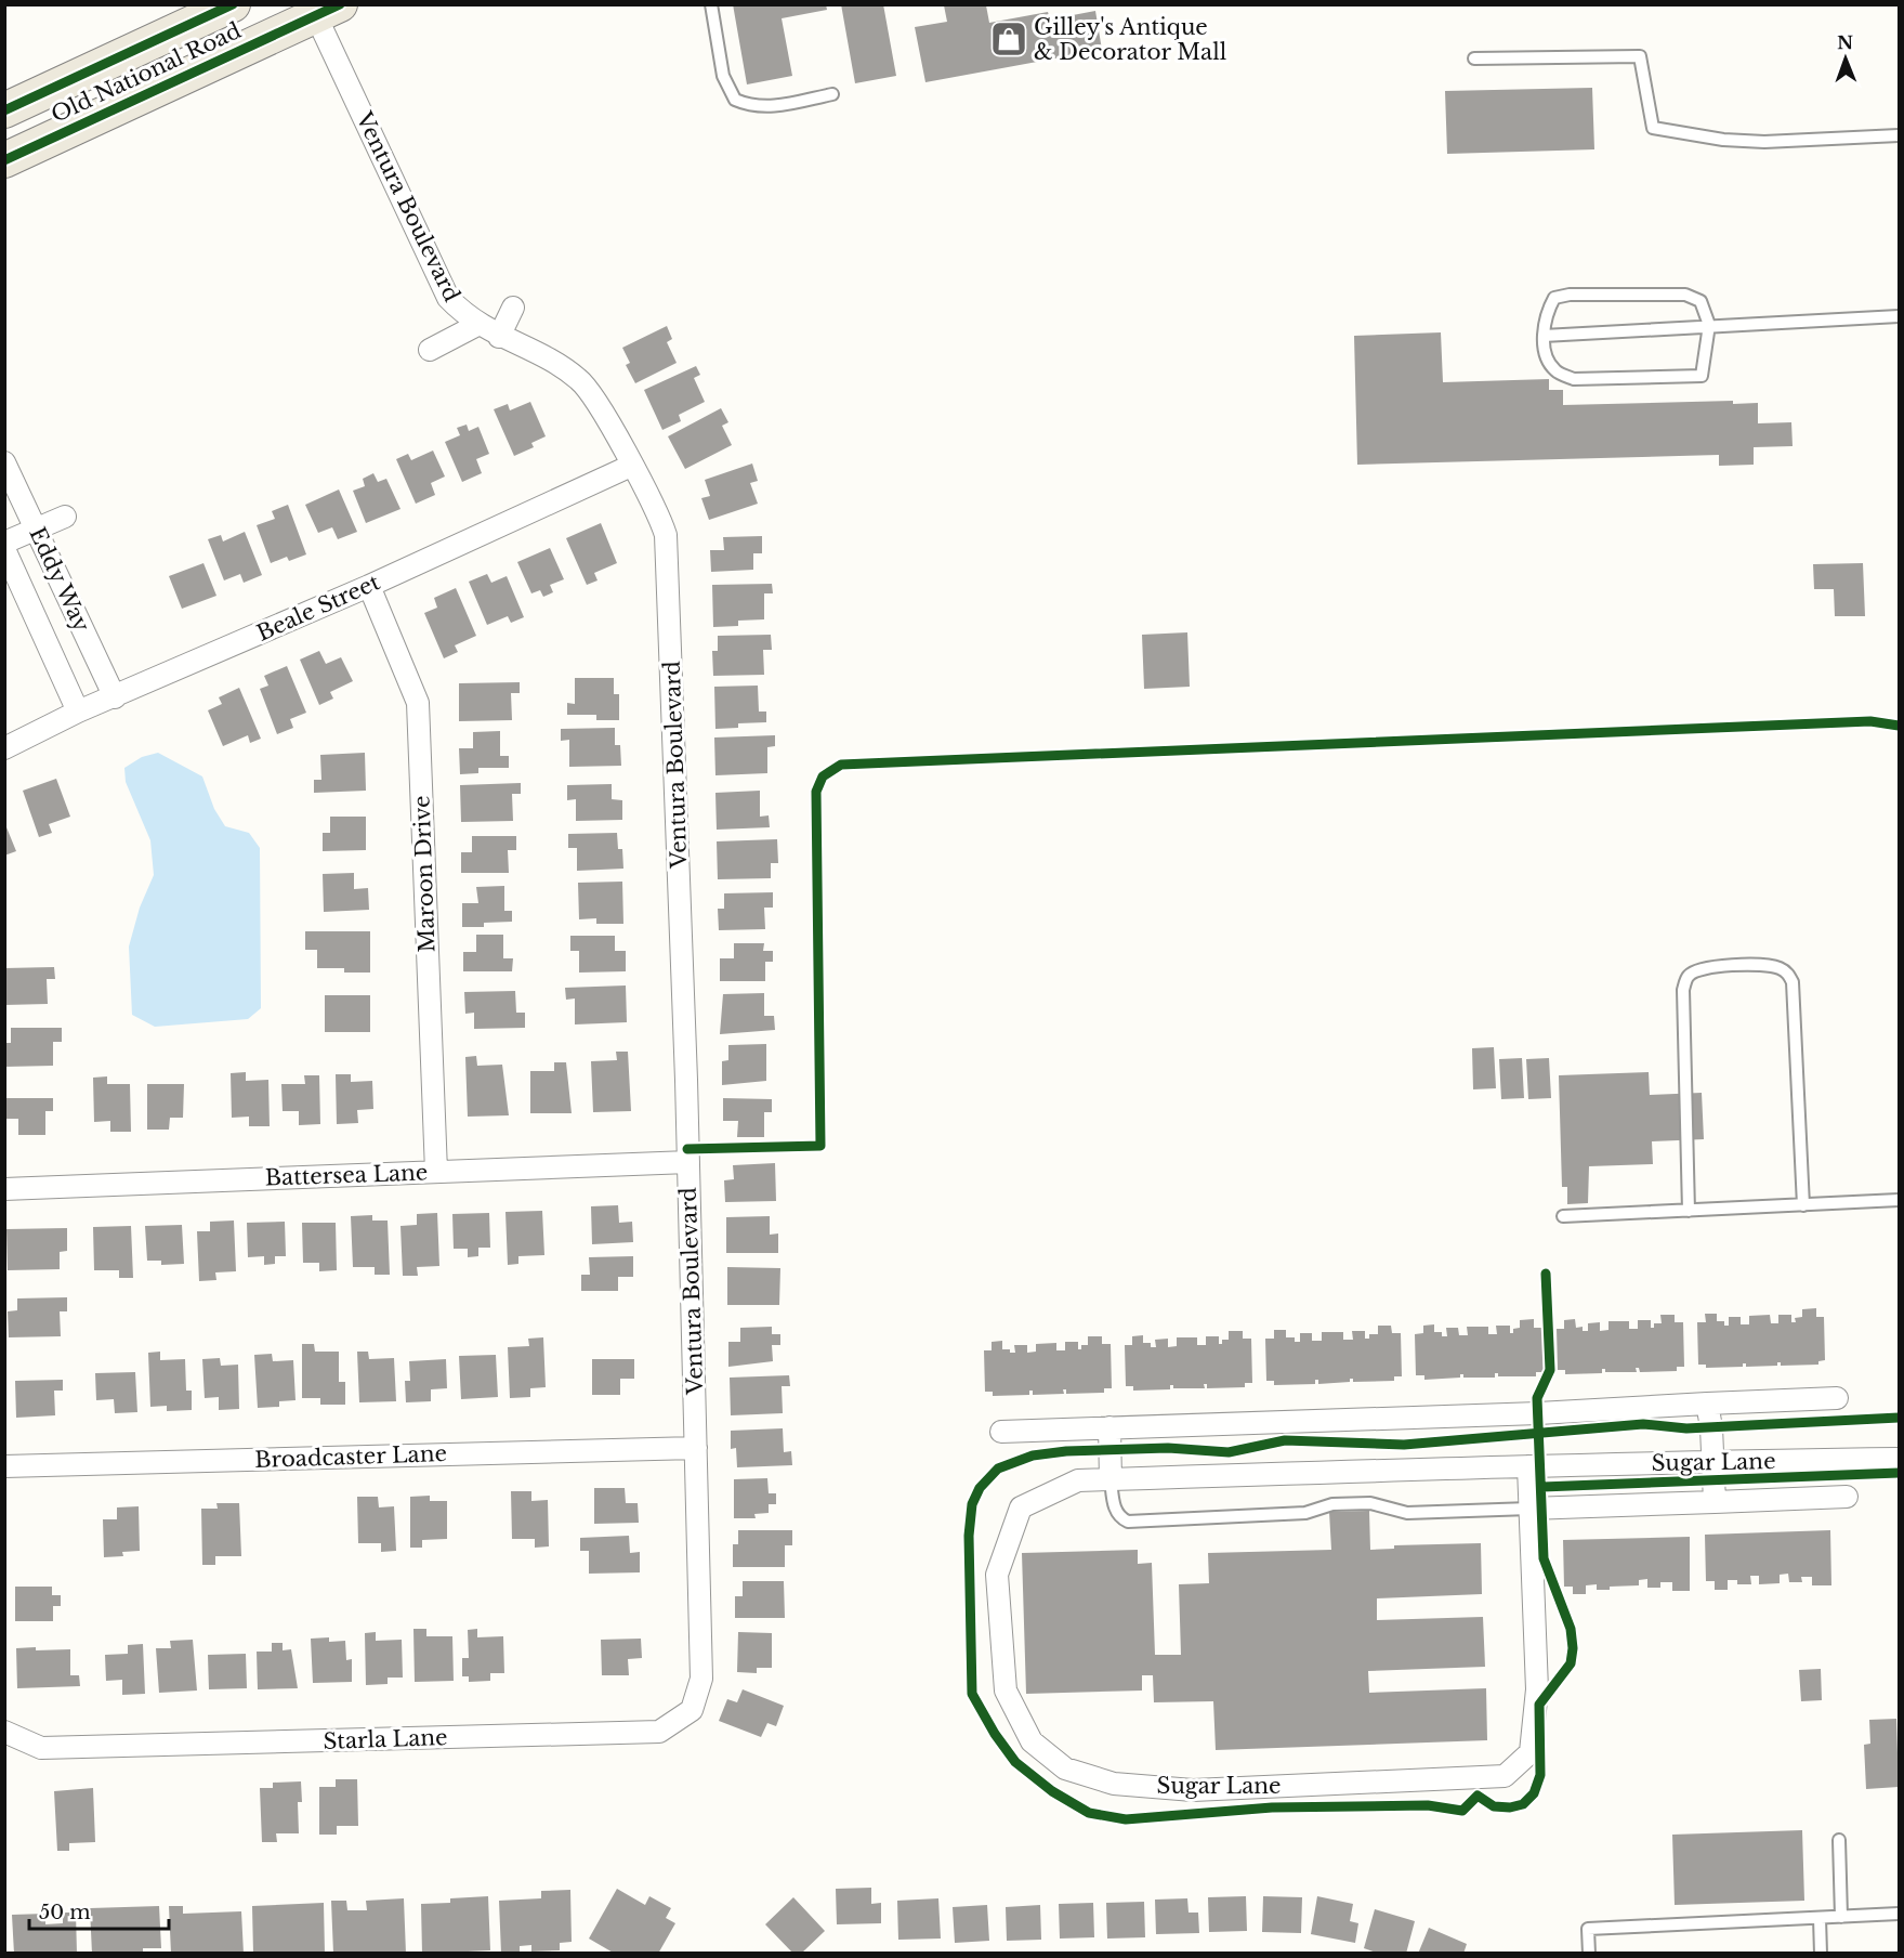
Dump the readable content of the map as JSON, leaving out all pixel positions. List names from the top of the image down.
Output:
{
  "streets": {
    "main road": ["Old National Road"],
    "street": [
      "Ventura Boulevard",
      "Eddy Way",
      "Beale Street",
      "Maroon Drive",
      "Battersea Lane",
      "Broadcaster Lane",
      "Sugar Lane",
      "Starla Lane"
    ]
  },
  "crossings": [
    ["Old National Road", "Ventura Boulevard"],
    ["Ventura Boulevard", "Beale Street"],
    ["Ventura Boulevard", "Battersea Lane"],
    ["Ventura Boulevard", "Broadcaster Lane"],
    ["Ventura Boulevard", "Starla Lane"],
    ["Eddy Way", "Beale Street"],
    ["Beale Street", "Maroon Drive"],
    ["Maroon Drive", "Battersea Lane"]
  ],
  "places": {
    "shop": ["Gilley's Antique & Decorator Mall"]
  },
  "scale_bar": "50 m",
  "north": "top"
}
